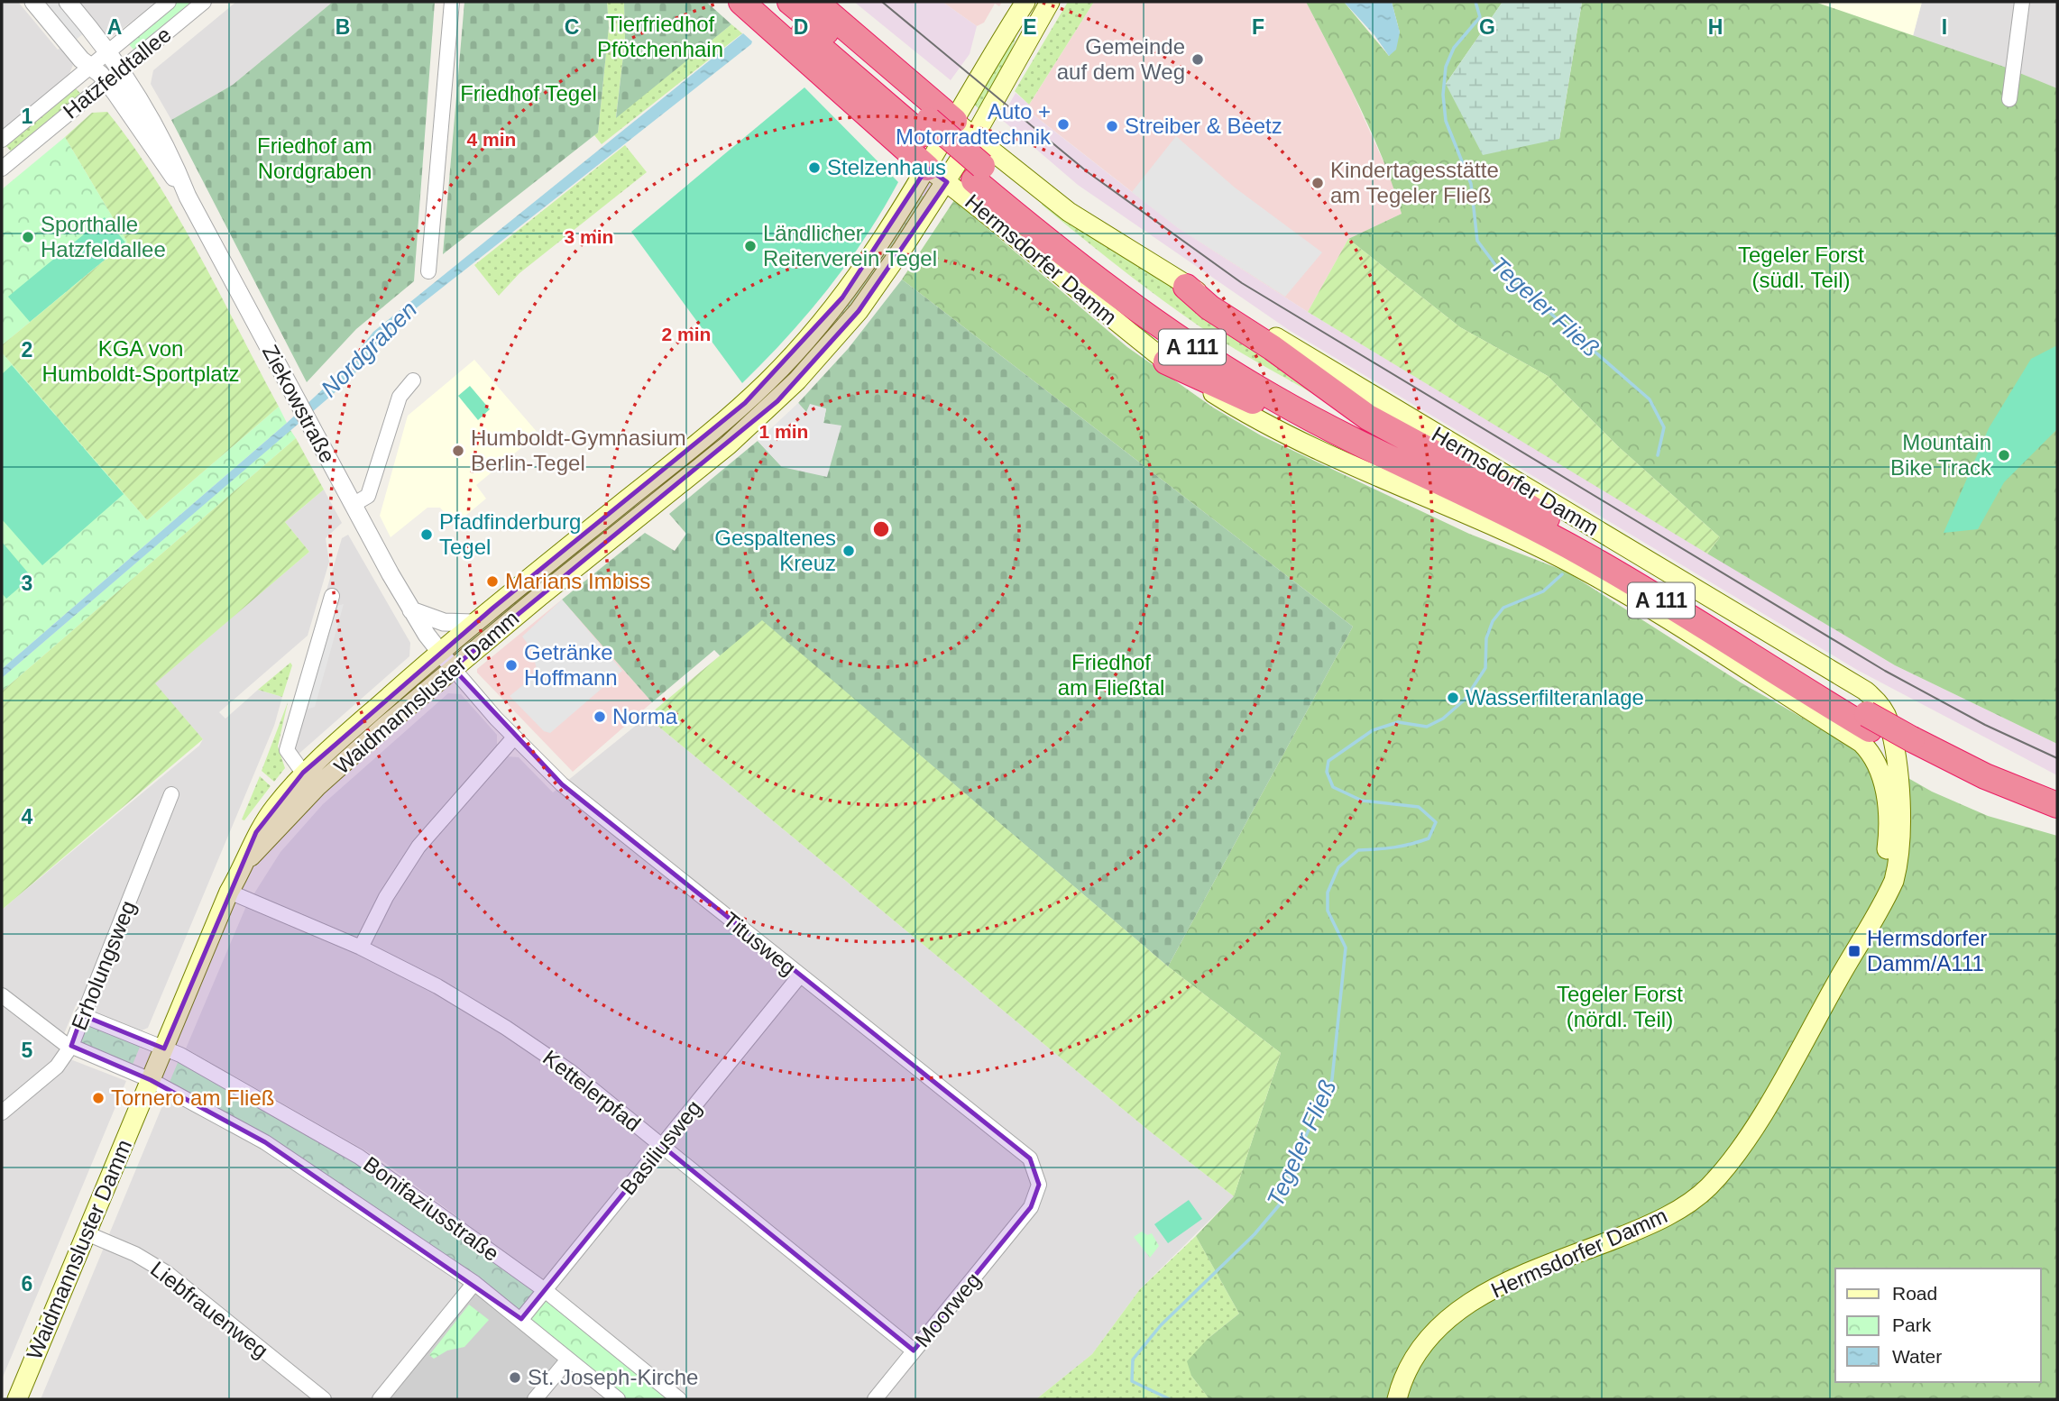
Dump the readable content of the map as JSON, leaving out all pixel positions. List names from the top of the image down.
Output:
{
  "streets": {
    "highway": ["A 111"],
    "main road": ["Hermsdorfer Damm", "Waidmannsluster Damm"],
    "street": [
      "Hatzfeldtallee",
      "Ziekowstraße",
      "Titusweg",
      "Erholungsweg",
      "Kettelerpfad",
      "Basiliusweg",
      "Bonifaziusstraße",
      "Liebfrauenweg",
      "Moorweg"
    ]
  },
  "crossings": [
    ["Hatzfeldtallee", "Ziekowstraße"],
    ["Hermsdorfer Damm", "Waidmannsluster Damm"],
    ["Ziekowstraße", "Waidmannsluster Damm"],
    ["Ziekowstraße", "Titusweg"],
    ["Waidmannsluster Damm", "Titusweg"],
    ["Waidmannsluster Damm", "Kettelerpfad"],
    ["Waidmannsluster Damm", "Bonifaziusstraße"],
    ["Waidmannsluster Damm", "Liebfrauenweg"],
    ["Titusweg", "Basiliusweg"],
    ["Titusweg", "Moorweg"],
    ["Erholungsweg", "Bonifaziusstraße"],
    ["Kettelerpfad", "Basiliusweg"],
    ["Kettelerpfad", "Moorweg"],
    ["Basiliusweg", "Bonifaziusstraße"]
  ],
  "water": ["Tegeler Fließ", "Nordgraben"],
  "parks": [
    "Tierfriedhof Pfötchenhain",
    "Friedhof Tegel",
    "Friedhof am Nordgraben",
    "Tegeler Forst (südl. Teil)",
    "KGA von Humboldt-Sportplatz",
    "Friedhof am Fließtal",
    "Tegeler Forst (nördl. Teil)"
  ],
  "places": {
    "other": [
      "Gemeinde auf dem Weg",
      "Auto + Motorradtechnik",
      "Streiber & Beetz",
      "Stelzenhaus",
      "Kindertagesstätte am Tegeler Fließ",
      "Sporthalle Hatzfeldallee",
      "Ländlicher Reiterverein Tegel",
      "Humboldt-Gymnasium Berlin-Tegel",
      "Mountain Bike Track",
      "Pfadfinderburg Tegel",
      "Gespaltenes Kreuz",
      "Marians Imbiss",
      "Getränke Hoffmann",
      "Wasserfilteranlage",
      "Norma",
      "Tornero am Fließ",
      "St. Joseph-Kirche"
    ],
    "transit": ["Hermsdorfer Damm/A111"]
  },
  "legend": ["Road", "Park", "Water"],
  "grid": {
    "columns": [
      "A",
      "B",
      "C",
      "D",
      "E",
      "F",
      "G",
      "H",
      "I"
    ],
    "rows": [
      "1",
      "2",
      "3",
      "4",
      "5",
      "6"
    ]
  },
  "rings": [
    "4 min",
    "3 min",
    "2 min",
    "1 min"
  ]
}
